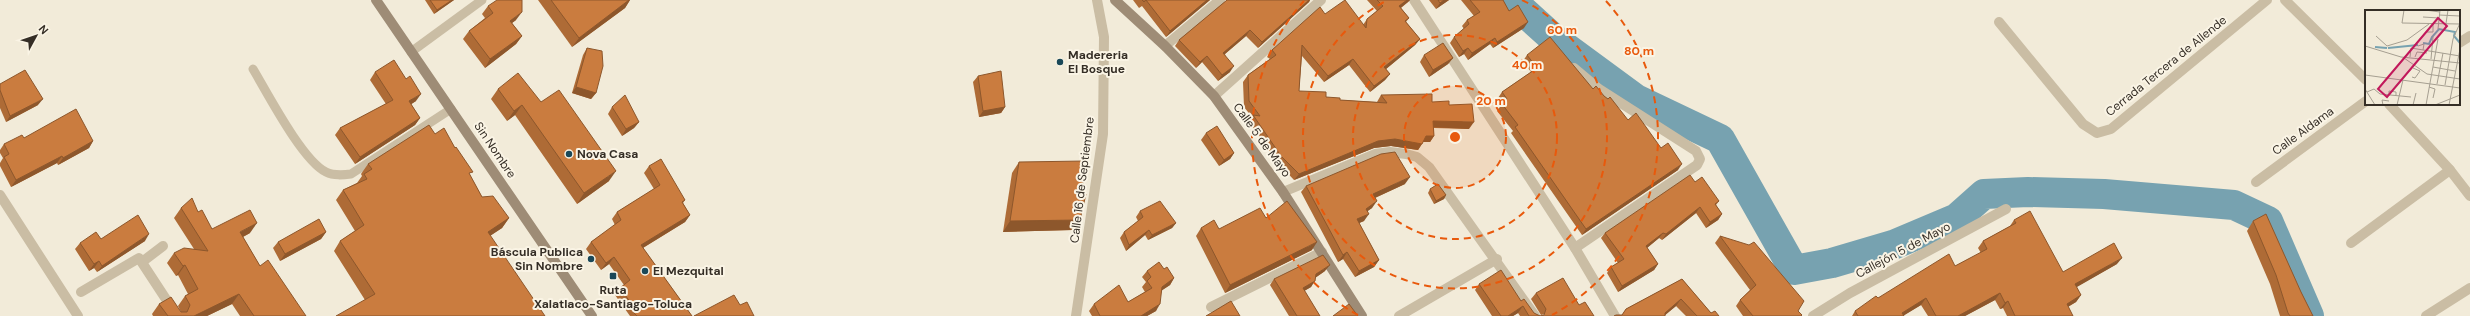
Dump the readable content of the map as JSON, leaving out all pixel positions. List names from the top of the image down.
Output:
{
  "streets": {
    "street": [
      "Cerrada Tercera de Allende",
      "Calle Aldama",
      "Calle 5 de Mayo",
      "Sin Nombre",
      "Calle 16 de Septiembre",
      "Callejón 5 de Mayo"
    ]
  },
  "places": {
    "other": [
      "Madereria El Bosque",
      "Nova Casa",
      "Báscula Publica Sin Nombre",
      "El Mezquital"
    ],
    "transit": ["Ruta Xalatlaco-Santiago-Toluca"]
  },
  "north": "top right",
  "rings": [
    "60 m",
    "80 m",
    "40 m",
    "20 m"
  ]
}
